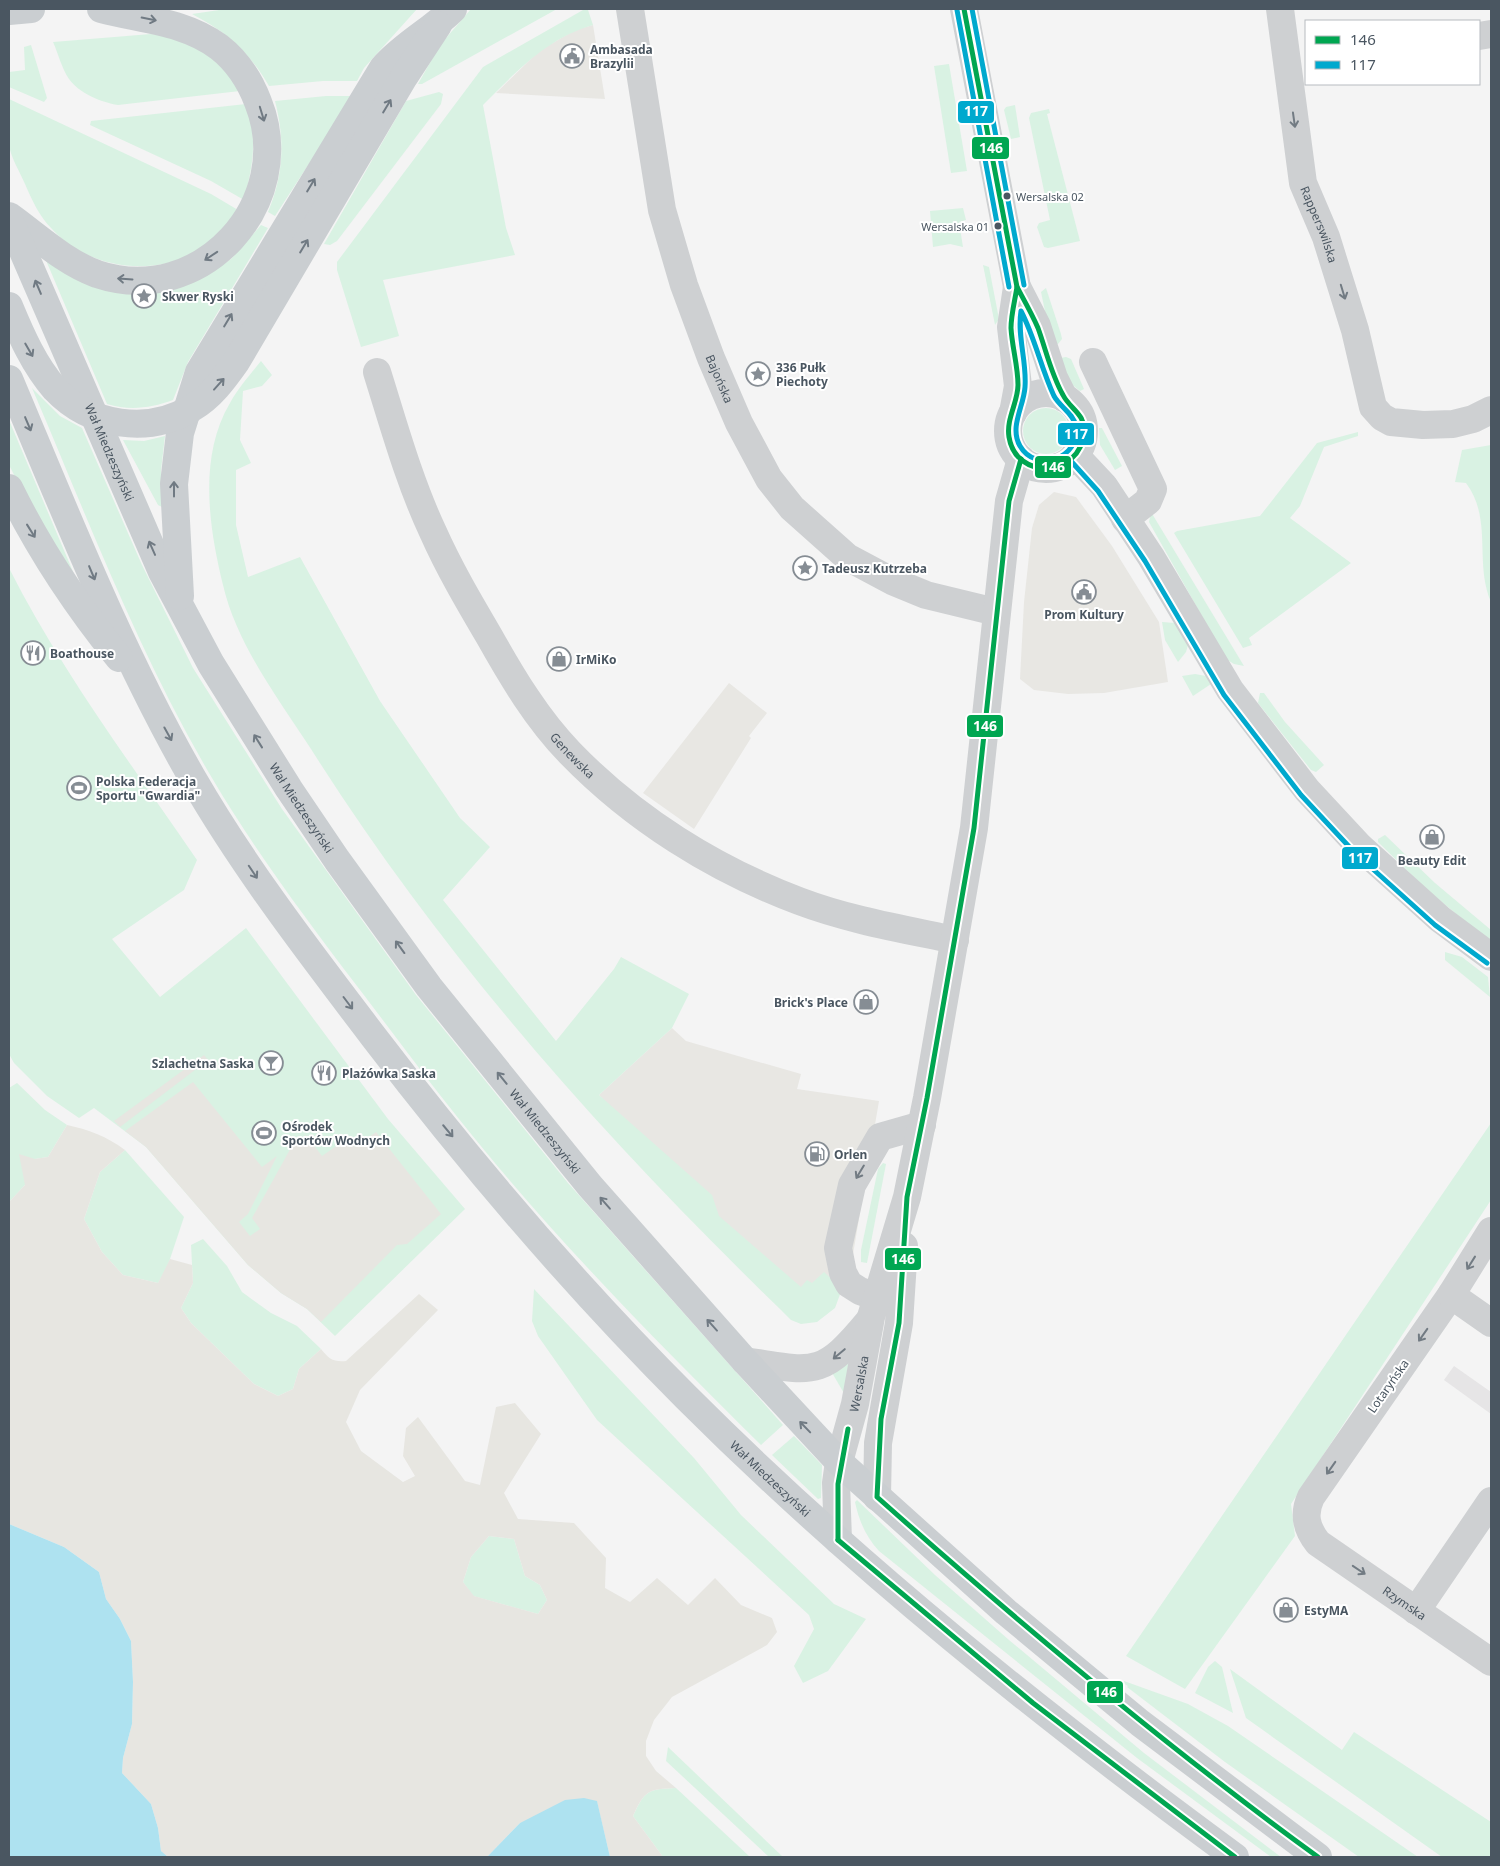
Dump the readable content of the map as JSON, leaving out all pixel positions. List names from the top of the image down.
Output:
{
  "streets": {
    "main road": ["Wał Miedzeszyński"],
    "street": [
      "Rapperswilska",
      "Bajońska",
      "Genewska",
      "Wersalska",
      "Lotaryńska",
      "Rzymska"
    ]
  },
  "crossings": [
    ["Bajońska", "Wersalska"],
    ["Wał Miedzeszyński", "Wersalska"],
    ["Genewska", "Wersalska"],
    ["Lotaryńska", "Rzymska"]
  ],
  "one_way": ["Rapperswilska", "Lotaryńska", "Rzymska"],
  "places": {
    "public building": ["Ambasada Brazylii", "Prom Kultury"],
    "other": ["Wersalska 02", "Wersalska 01"],
    "place": ["Skwer Ryski", "336 Pułk Piechoty", "Tadeusz Kutrzeba"],
    "restaurant": ["Boathouse", "Plażówka Saska"],
    "shop": [
      "IrMiKo",
      "Beauty Edit",
      "Brick's Place",
      "EstyMA"
    ],
    "sports": ["Polska Federacja Sportu \"Gwardia\"", "Ośrodek Sportów Wodnych"],
    "bar": ["Szlachetna Saska"],
    "fuel station": ["Orlen"]
  },
  "lines": ["transit line 146", "transit line 117"],
  "legend": ["146", "117"]
}
